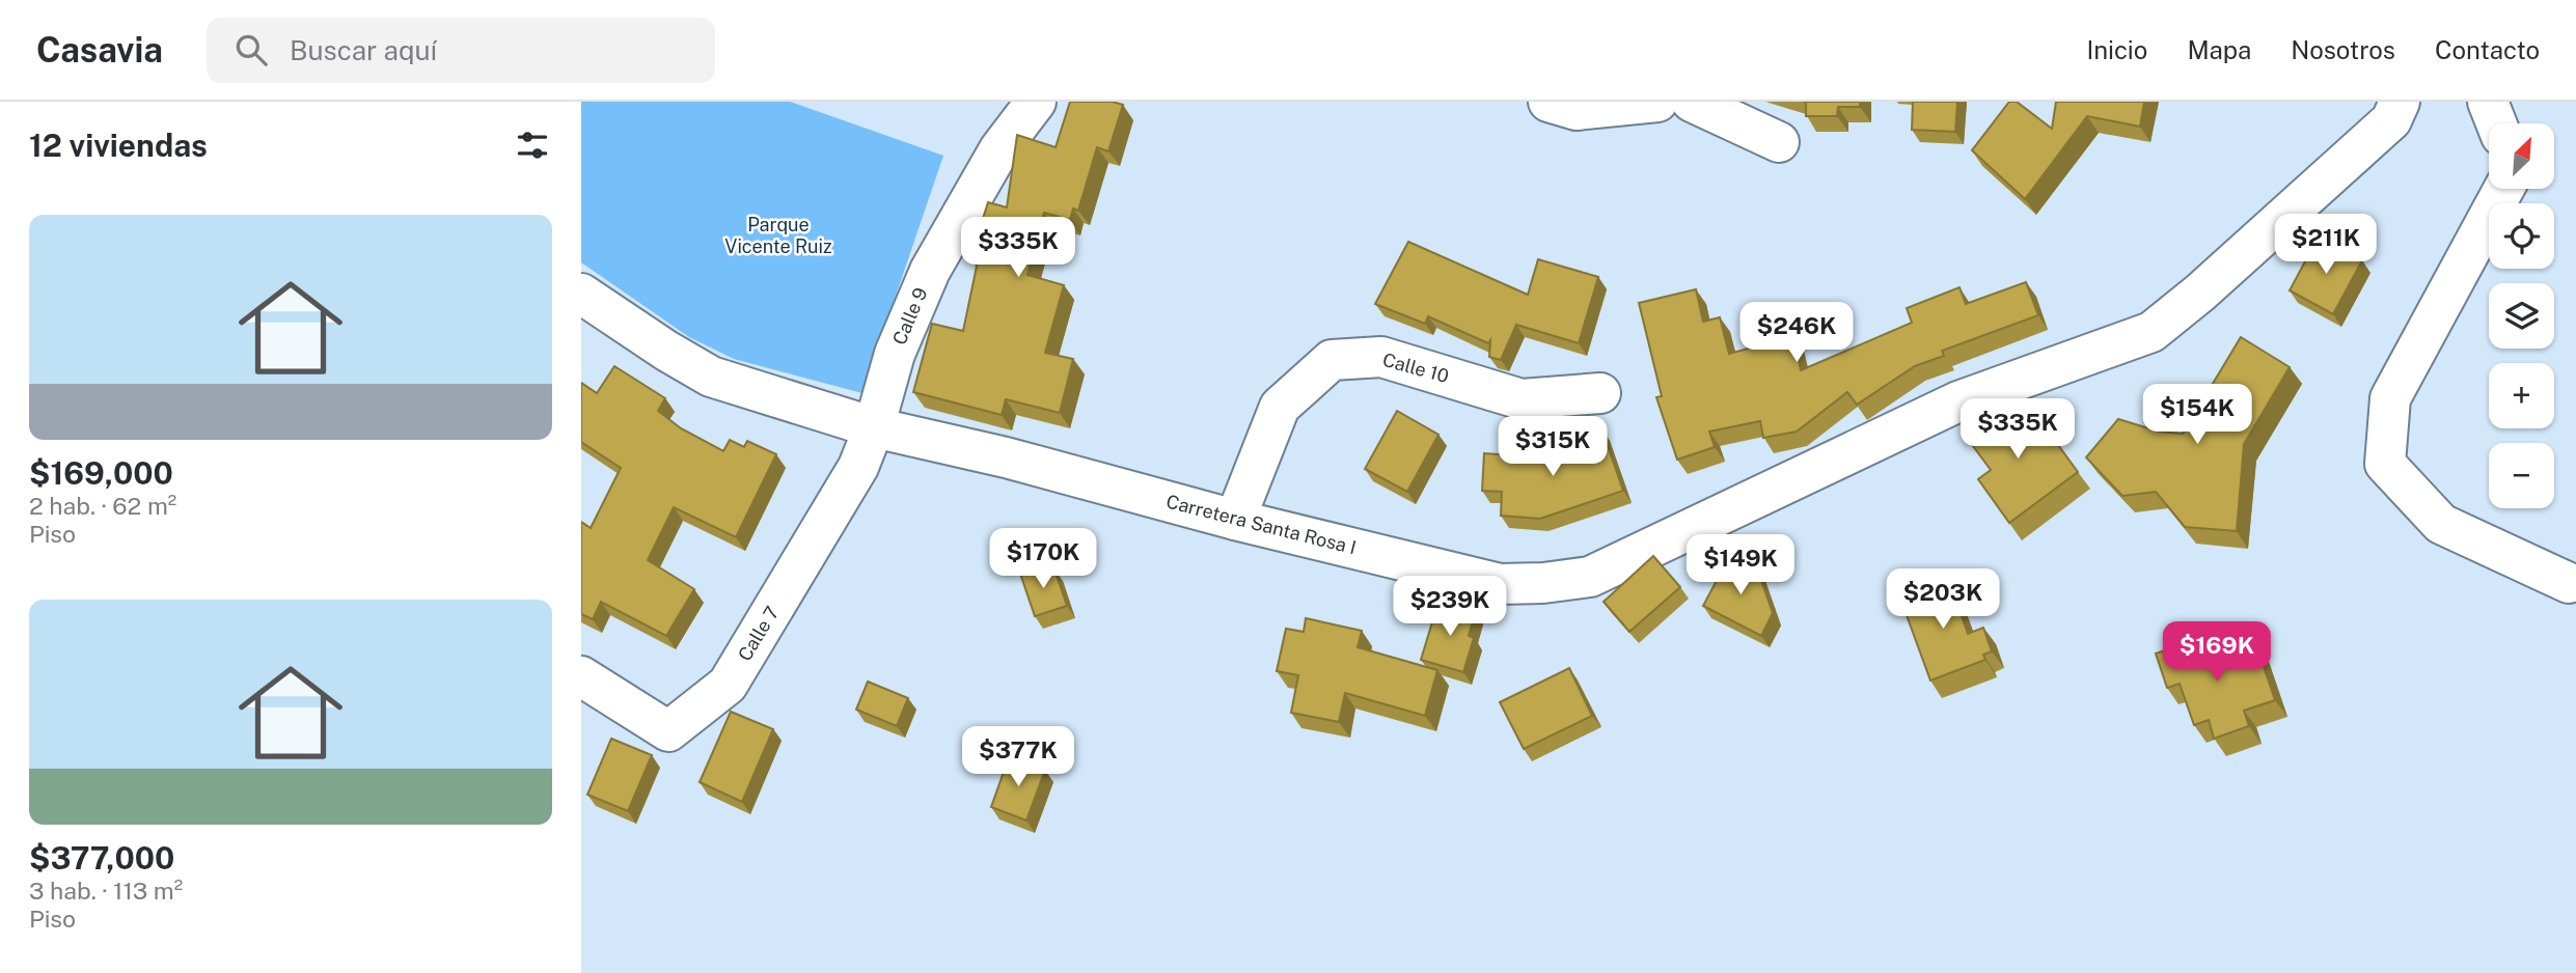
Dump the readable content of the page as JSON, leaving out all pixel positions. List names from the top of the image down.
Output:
{
  "streets": {
    "street": [
      "Calle 9",
      "Calle 10",
      "Carretera Santa Rosa I",
      "Calle 7"
    ]
  },
  "crossings": [
    ["Calle 9", "Carretera Santa Rosa I"],
    ["Calle 9", "Calle 7"],
    ["Calle 10", "Carretera Santa Rosa I"],
    ["Carretera Santa Rosa I", "Calle 7"]
  ],
  "parks": ["Parque Vicente Ruiz"],
  "north": "top right",
  "page": {
    "header": "Casavia",
    "search": "Buscar aquí",
    "nav": [
      "Inicio",
      "Mapa",
      "Nosotros",
      "Contacto"
    ],
    "heading": "12 viviendas",
    "map_buttons": ["+", "−"],
    "list": [
      {
        "name": "$169,000",
        "note": "2 hab. · 62 m² · Piso"
      },
      {
        "name": "$377,000",
        "note": "3 hab. · 113 m² · Piso"
      }
    ],
    "price": [
      "$211K",
      "$335K",
      "$246K",
      "$154K",
      "$335K",
      "$315K",
      "$170K",
      "$149K",
      "$203K",
      "$239K",
      "$169K",
      "$377K"
    ]
  }
}
